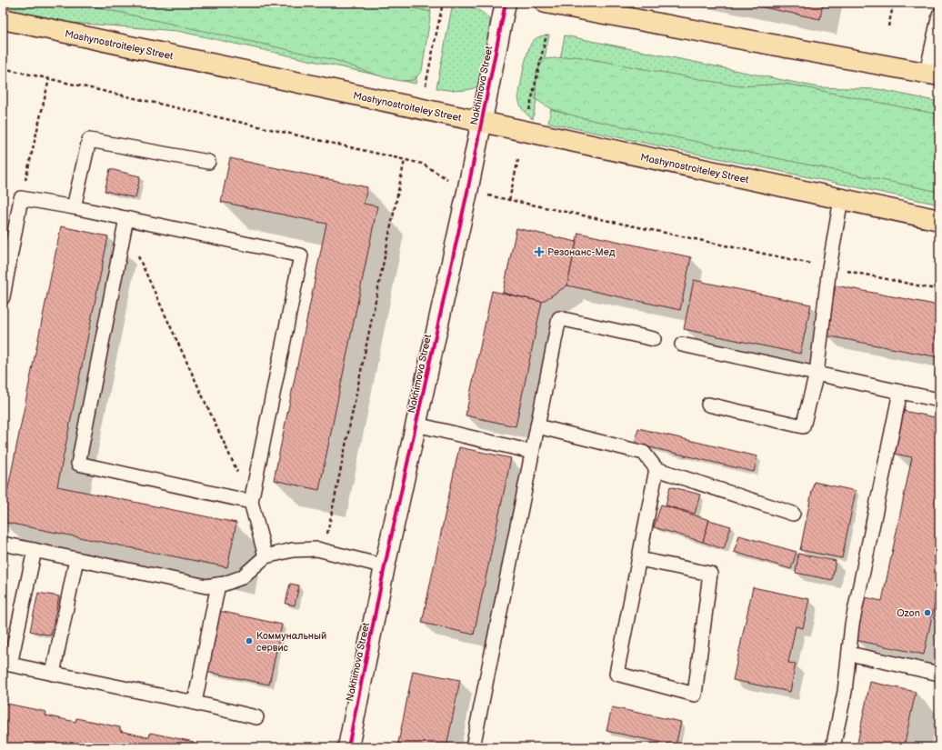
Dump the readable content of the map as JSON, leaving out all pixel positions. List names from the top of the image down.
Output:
{
  "streets": {
    "main road": ["Mashynostroiteley Street"],
    "street": ["Nakhimova Street"]
  },
  "crossings": [
    ["Mashynostroiteley Street", "Nakhimova Street"]
  ],
  "places": {
    "health": ["Резонанс-Мед"],
    "other": ["Ozon", "Коммунальный сервис"]
  }
}
